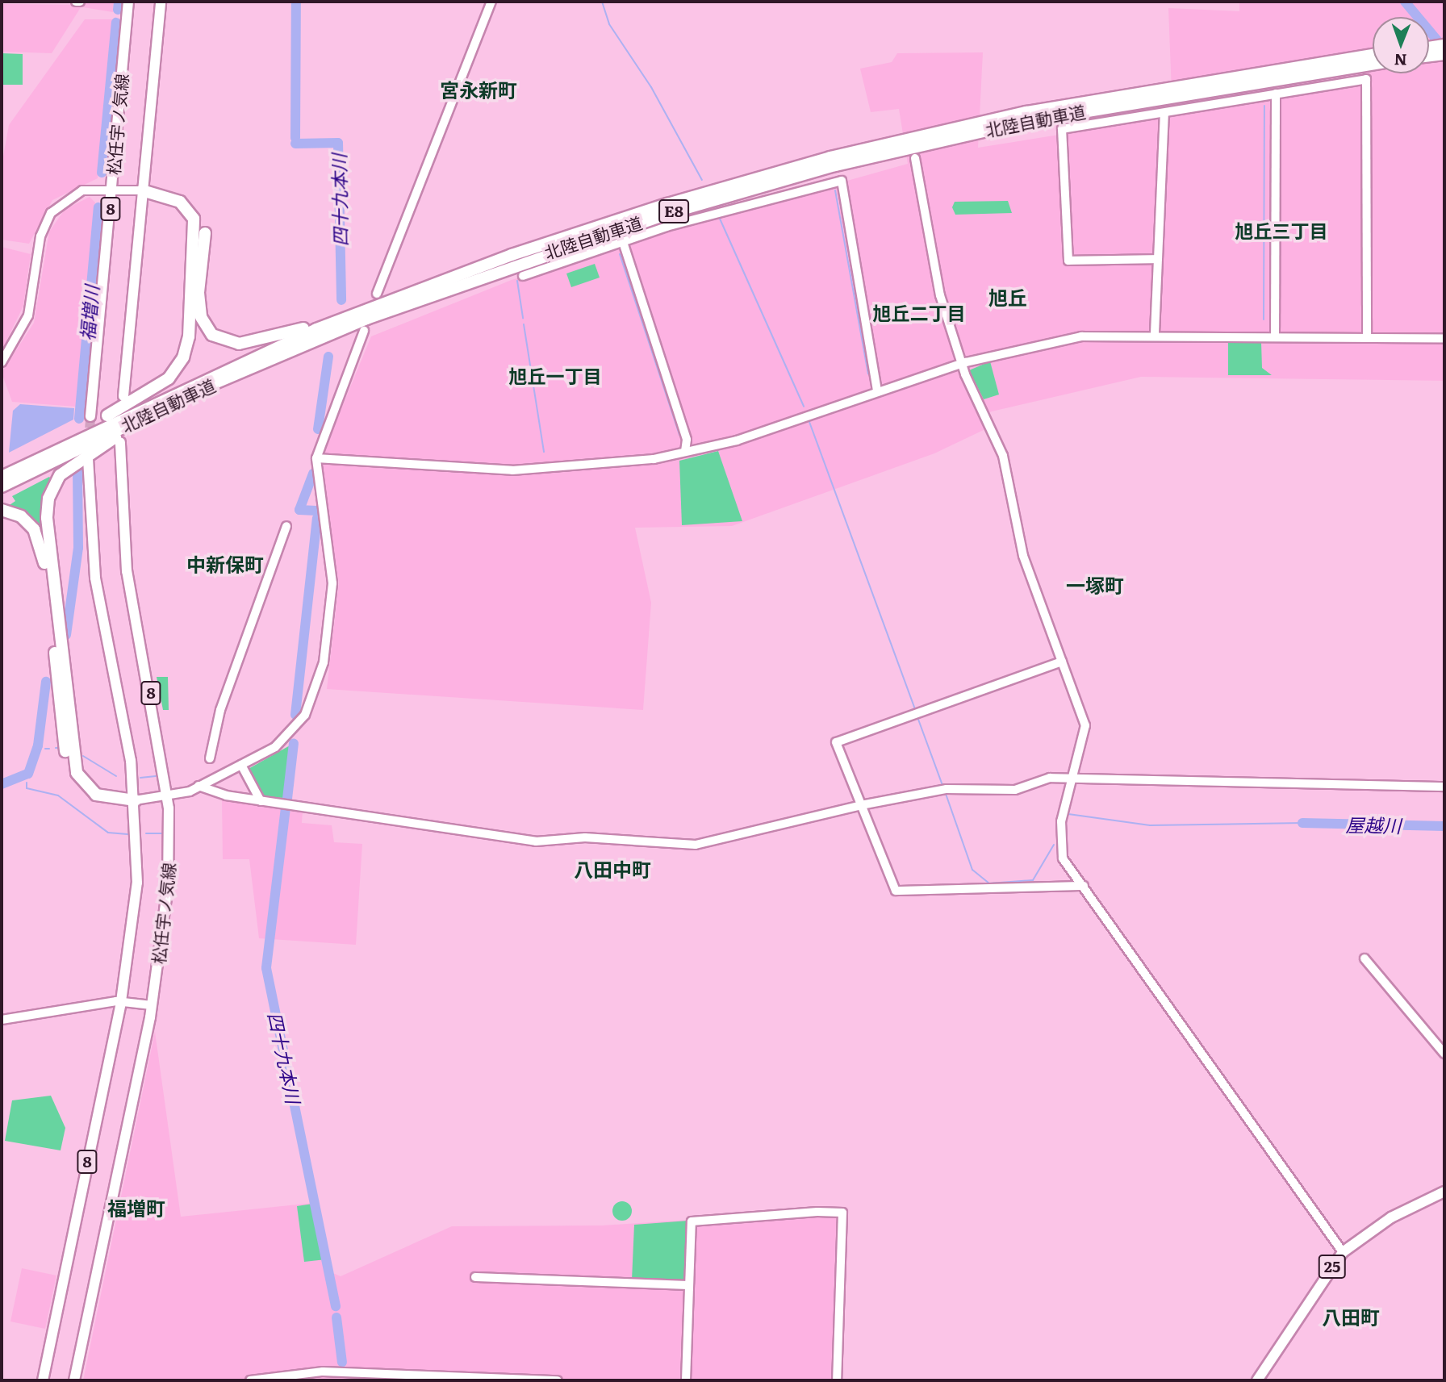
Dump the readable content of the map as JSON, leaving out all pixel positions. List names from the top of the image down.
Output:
{
  "streets": {
    "highway": ["北陸自動車道", "E8"],
    "main road": ["松任宇ノ気線", "8", "25"]
  },
  "districts": [
    "宮永新町",
    "旭丘三丁目",
    "旭丘",
    "旭丘二丁目",
    "旭丘一丁目",
    "中新保町",
    "一塚町",
    "八田中町",
    "福増町",
    "八田町"
  ],
  "water": ["四十九本川", "福増川", "屋越川"],
  "north": "bottom"
}
